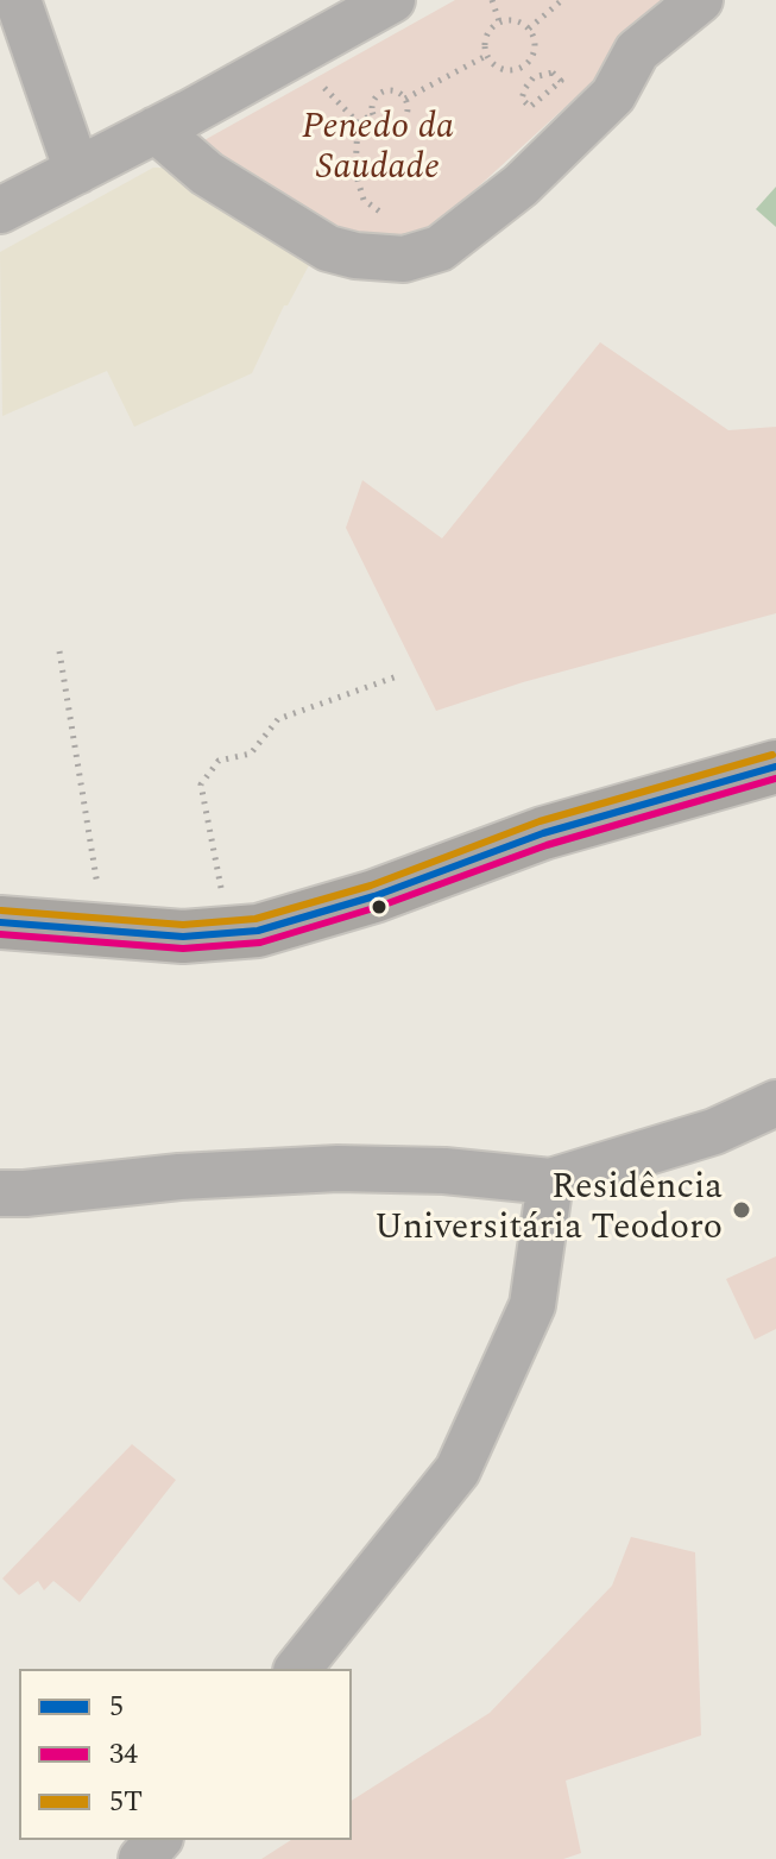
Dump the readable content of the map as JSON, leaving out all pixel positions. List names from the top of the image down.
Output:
{
  "parks": ["Penedo da Saudade"],
  "places": ["Residência Universitária Teodoro"],
  "lines": ["transit line 5T", "transit line 5", "transit line 34"],
  "legend": ["5", "34", "5T"]
}
